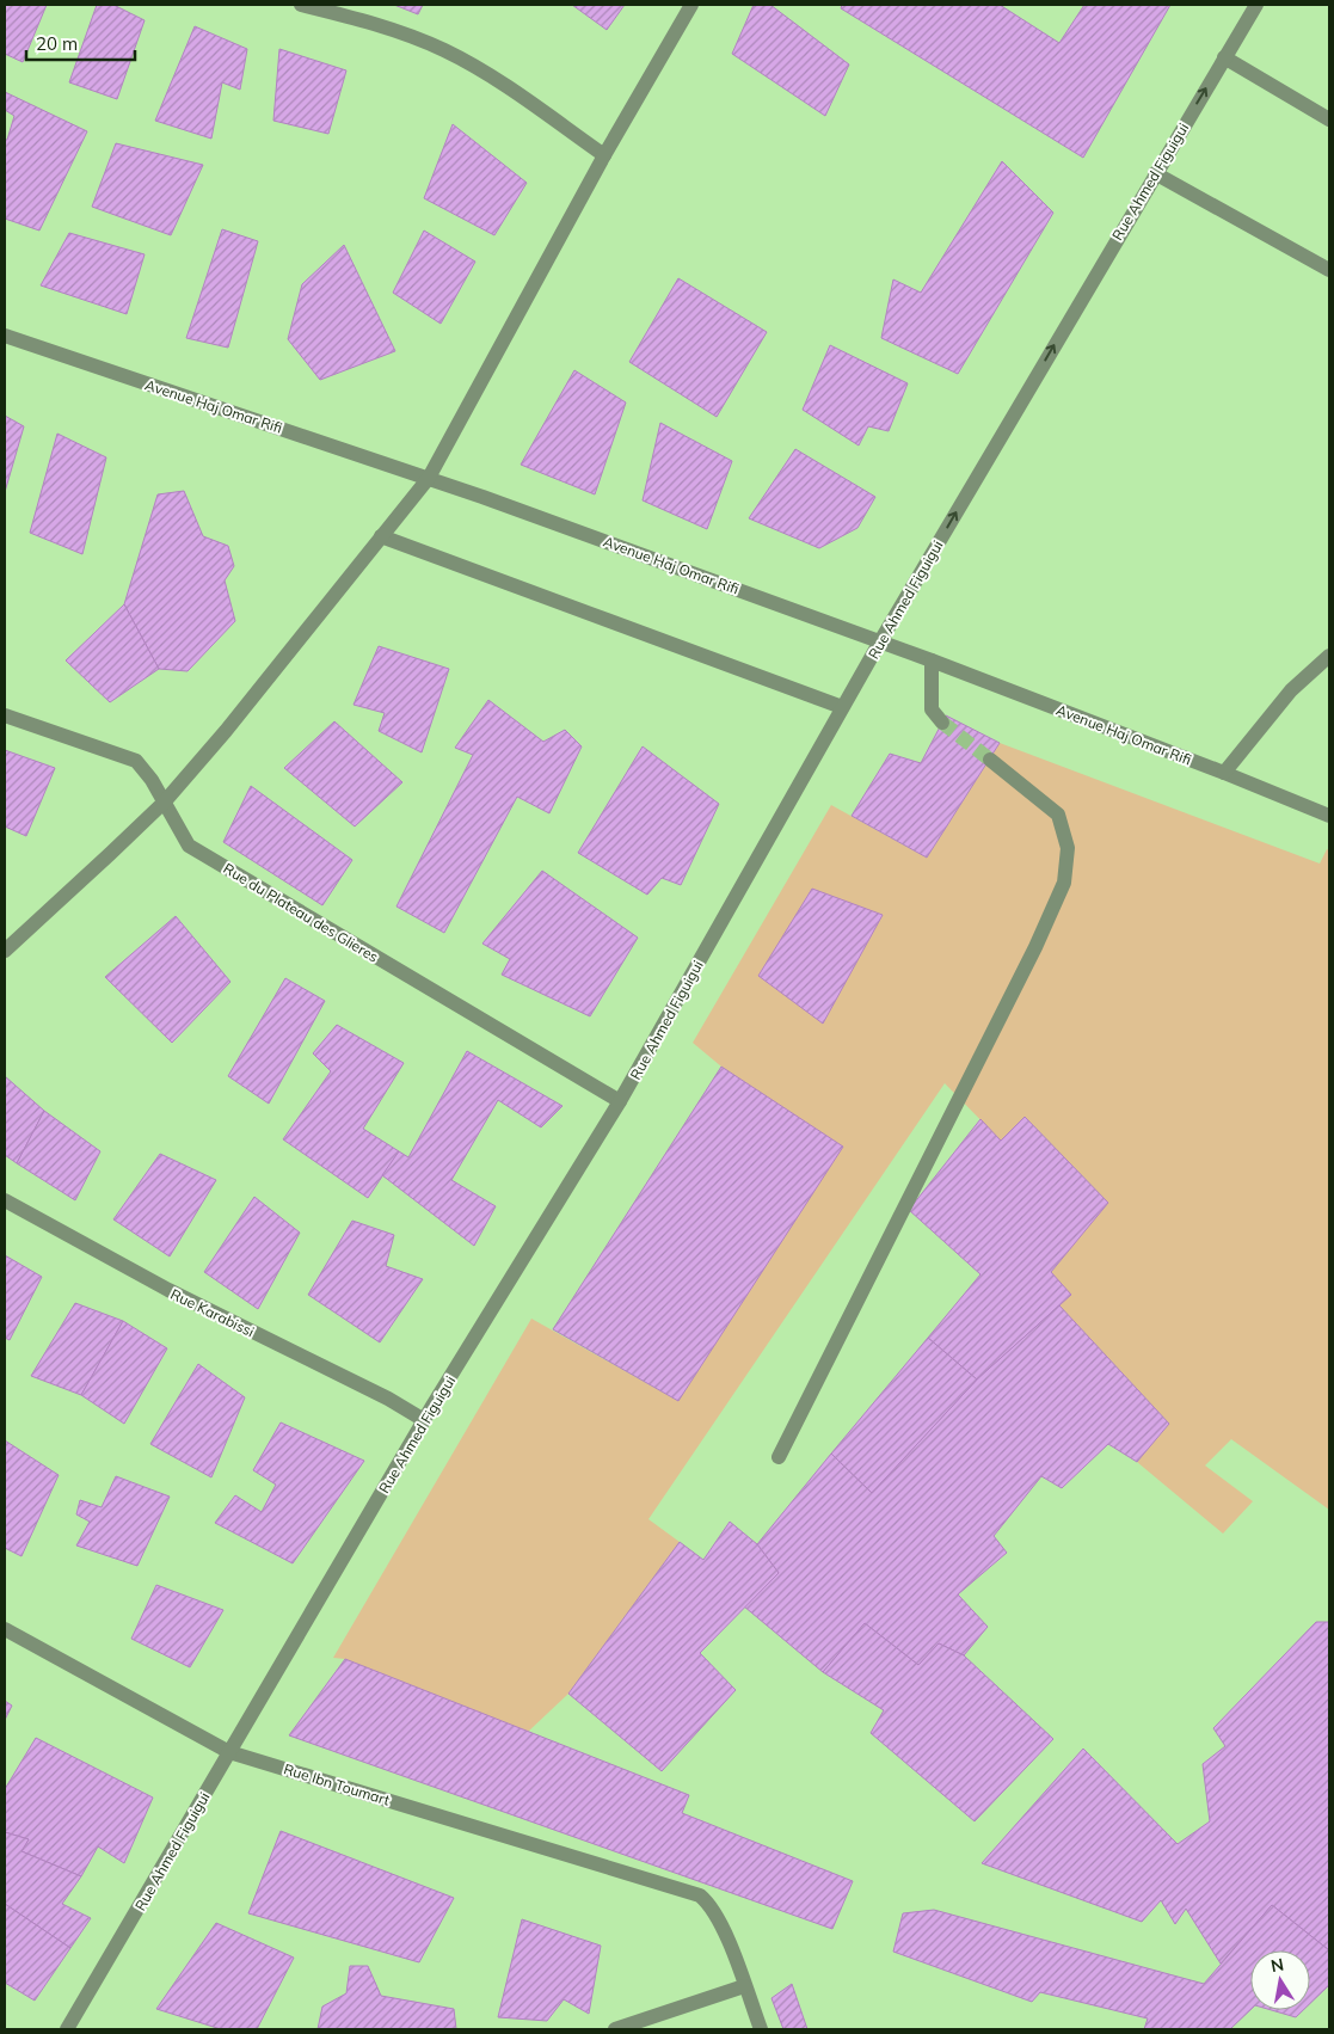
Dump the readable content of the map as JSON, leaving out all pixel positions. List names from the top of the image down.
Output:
{
  "streets": {
    "street": [
      "Rue Ahmed Figuigui",
      "Avenue Haj Omar Rifi",
      "Rue du Plateau des Glieres",
      "Rue Karabissi",
      "Rue Ibn Toumart"
    ]
  },
  "crossings": [
    ["Rue Ahmed Figuigui", "Avenue Haj Omar Rifi"],
    ["Rue Ahmed Figuigui", "Rue du Plateau des Glieres"],
    ["Rue Ahmed Figuigui", "Rue Karabissi"],
    ["Rue Ahmed Figuigui", "Rue Ibn Toumart"]
  ],
  "scale_bar": "20 m",
  "north": "top"
}
